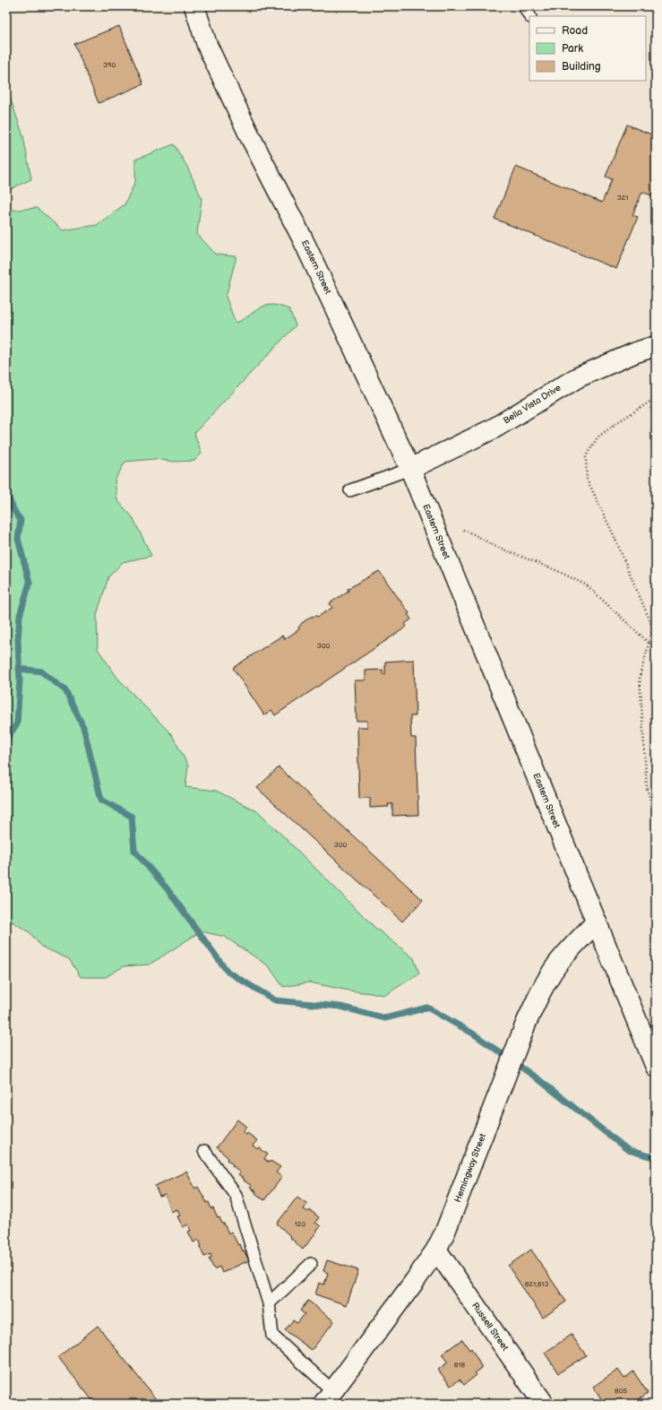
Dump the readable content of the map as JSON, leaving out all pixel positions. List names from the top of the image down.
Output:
{
  "streets": {
    "street": [
      "Eastern Street",
      "Bella Vista Drive",
      "Hemingway Street",
      "Russell Street"
    ]
  },
  "crossings": [
    ["Eastern Street", "Bella Vista Drive"],
    ["Eastern Street", "Hemingway Street"],
    ["Hemingway Street", "Russell Street"]
  ],
  "house_numbers": [
    "390",
    "321",
    "300",
    "300",
    "120",
    "821;813",
    "818",
    "805"
  ],
  "legend": ["Road", "Park", "Building"]
}
